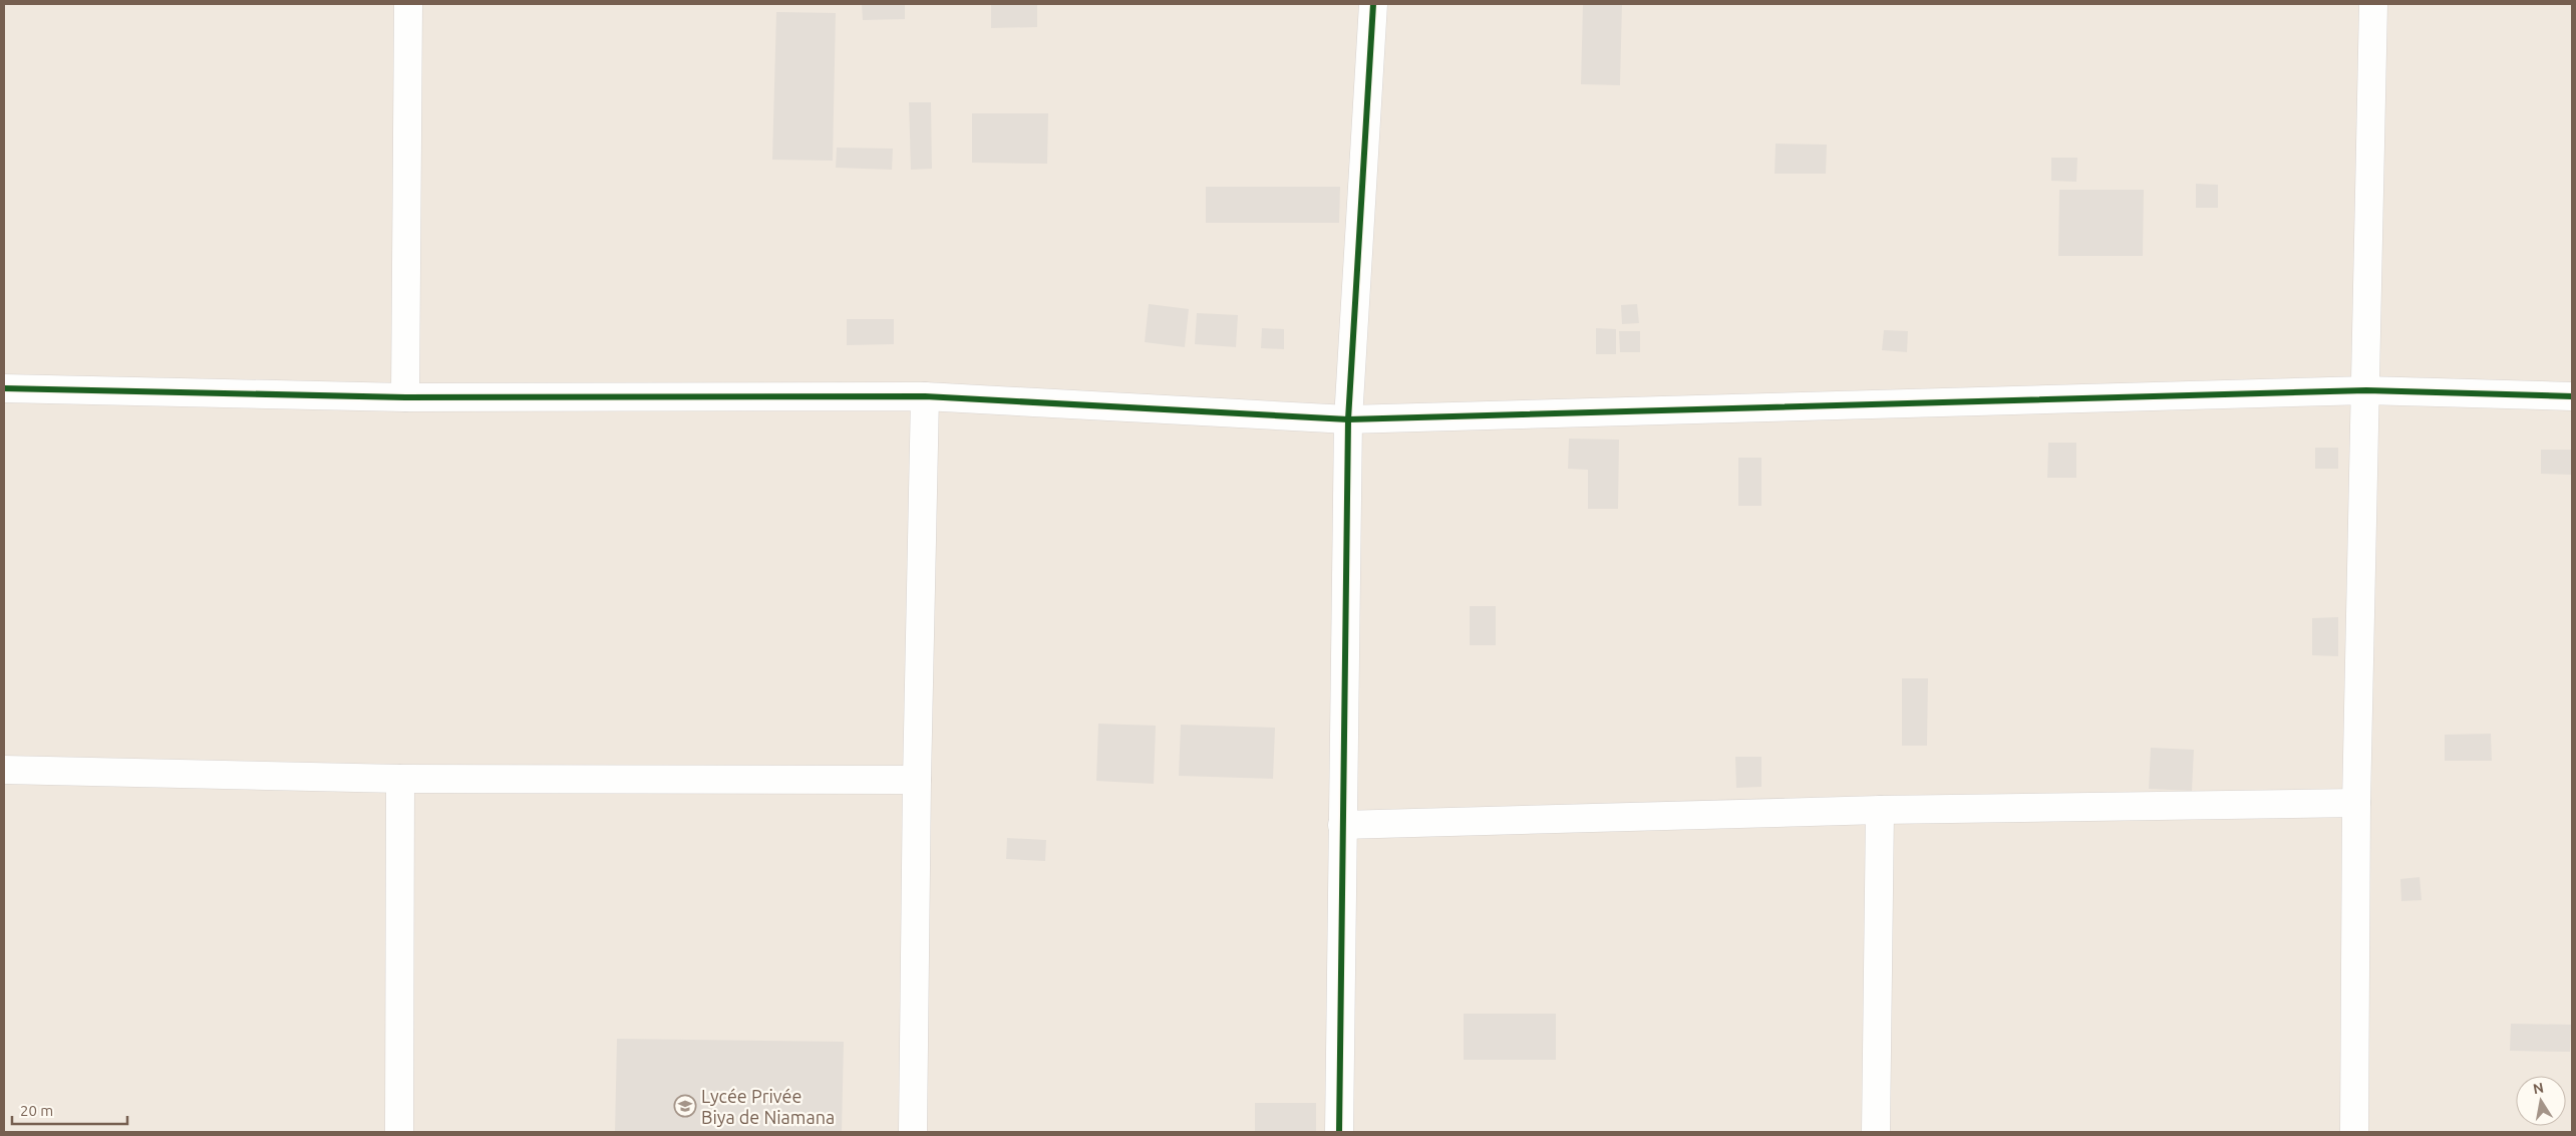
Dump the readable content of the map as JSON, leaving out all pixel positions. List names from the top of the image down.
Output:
{
  "places": {
    "school or university": ["Lycée Privée Biya de Niamana"]
  },
  "scale_bar": "20 m",
  "north": "top"
}
